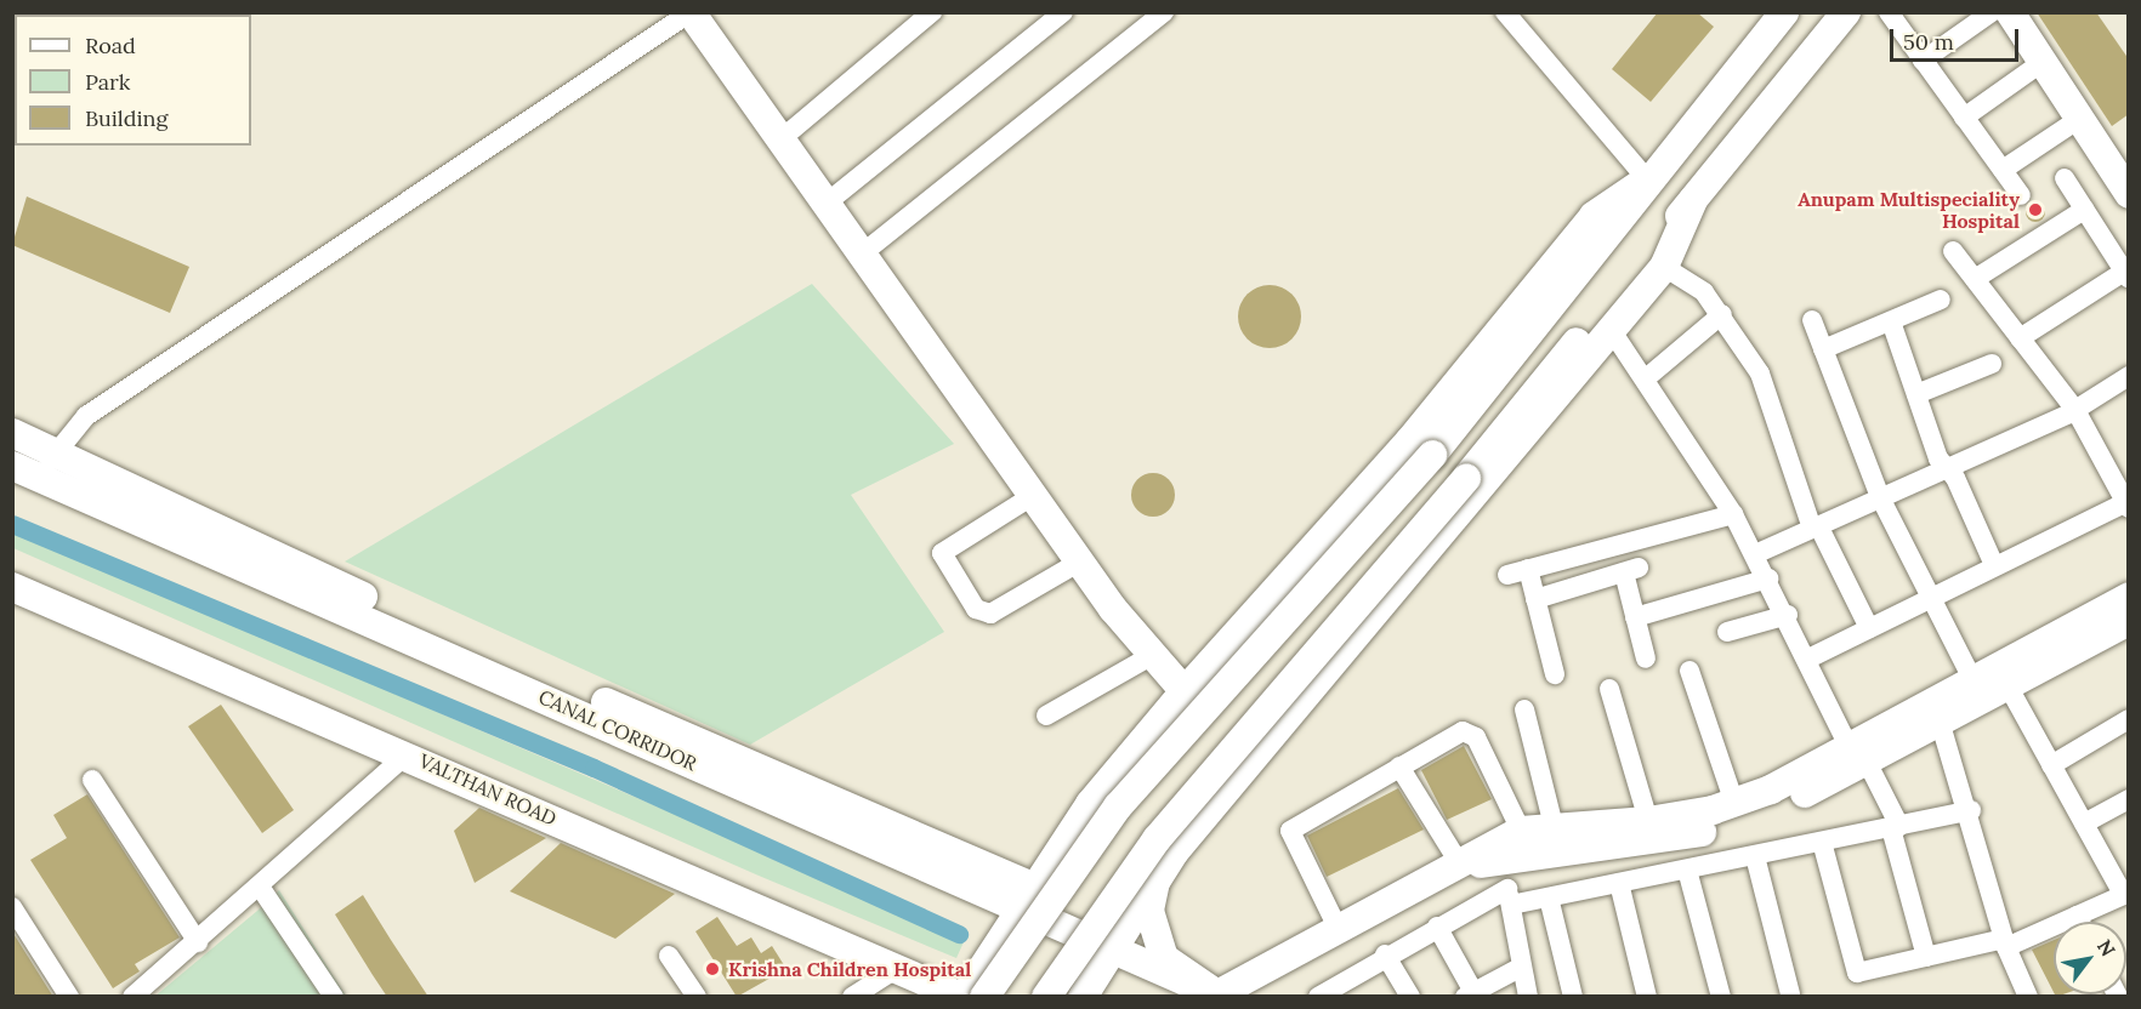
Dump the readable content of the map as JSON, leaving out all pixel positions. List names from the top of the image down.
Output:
{
  "streets": {
    "main road": ["CANAL CORRIDOR", "VALTHAN ROAD"]
  },
  "places": ["Anupam Multispeciality Hospital", "Krishna Children Hospital"],
  "legend": ["Road", "Park", "Building"],
  "scale_bar": "50 m",
  "north": "top right"
}
